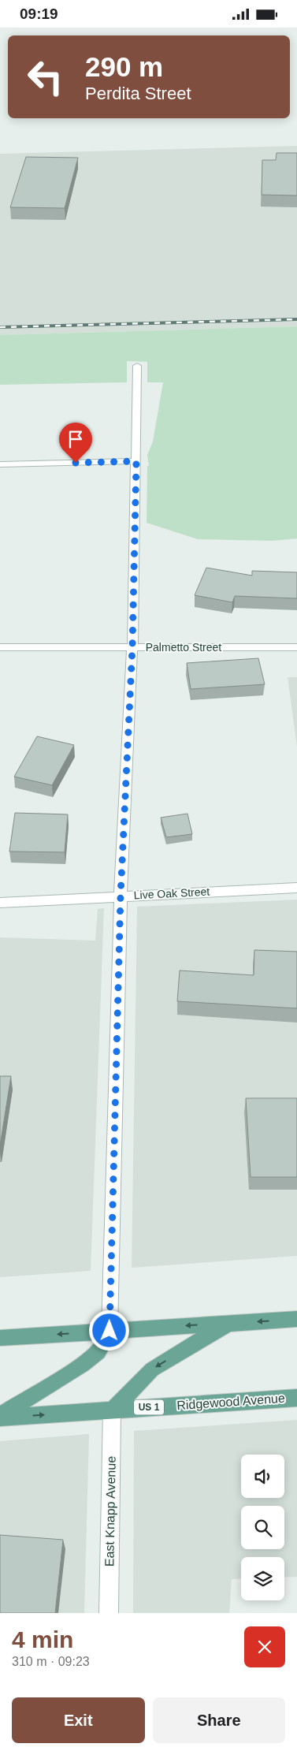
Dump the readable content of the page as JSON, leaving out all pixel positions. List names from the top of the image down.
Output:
{
  "streets": {
    "main road": ["Ridgewood Avenue", "US 1"],
    "street": ["Palmetto Street", "Live Oak Street", "East Knapp Avenue"]
  },
  "crossings": [
    ["Ridgewood Avenue", "East Knapp Avenue"]
  ],
  "page": {
    "status": "09:19",
    "turn": ["290 m", "Perdita Street"],
    "heading": ["4 min", "310 m · 09:23"],
    "buttons": ["Exit", "Share"]
  }
}
